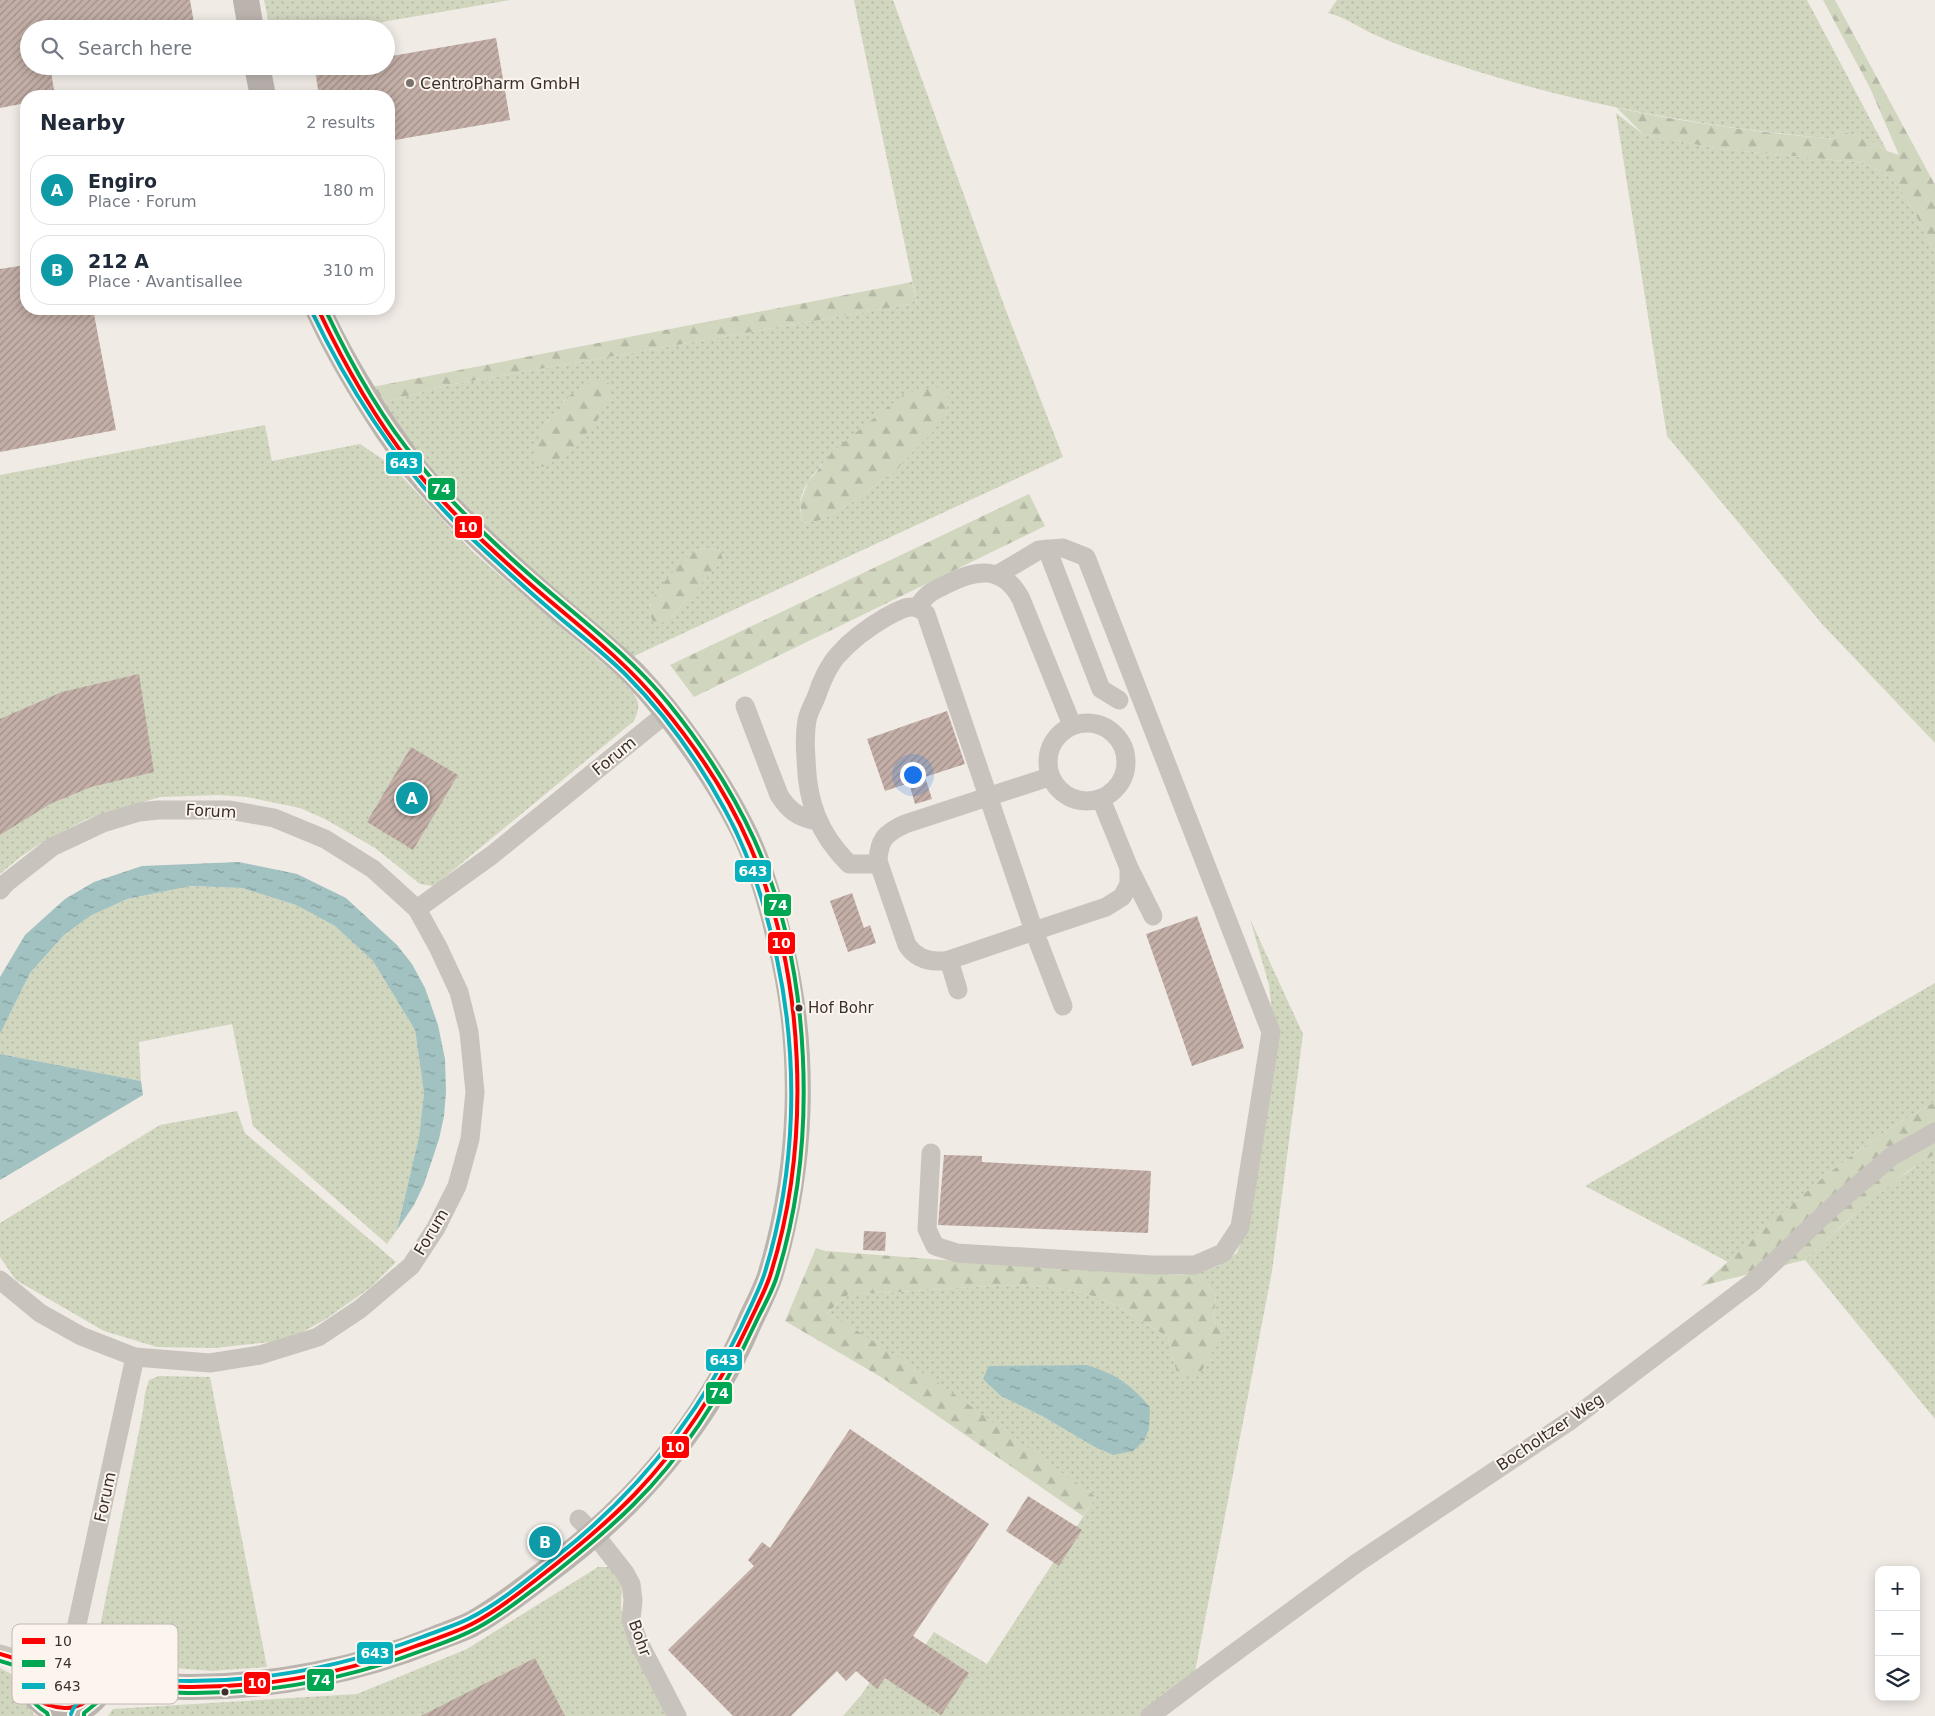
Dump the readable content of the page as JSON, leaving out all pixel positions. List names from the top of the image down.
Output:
{
  "streets": {
    "street": ["Forum", "Bocholtzer Weg", "Bohr"]
  },
  "places": ["CentroPharm GmbH", "Hof Bohr"],
  "lines": ["transit line 10", "transit line 74", "transit line 643"],
  "legend": ["10", "74", "643"],
  "page": {
    "search": "Search here",
    "heading": ["Nearby", "2 results"],
    "list": [
      {
        "mark": "A",
        "name": "Engiro",
        "note": "Place · Forum",
        "value": "180 m"
      },
      {
        "mark": "B",
        "name": "212 A",
        "note": "Place · Avantisallee",
        "value": "310 m"
      }
    ],
    "pins": ["A", "B"],
    "map_buttons": ["+", "−"]
  }
}
